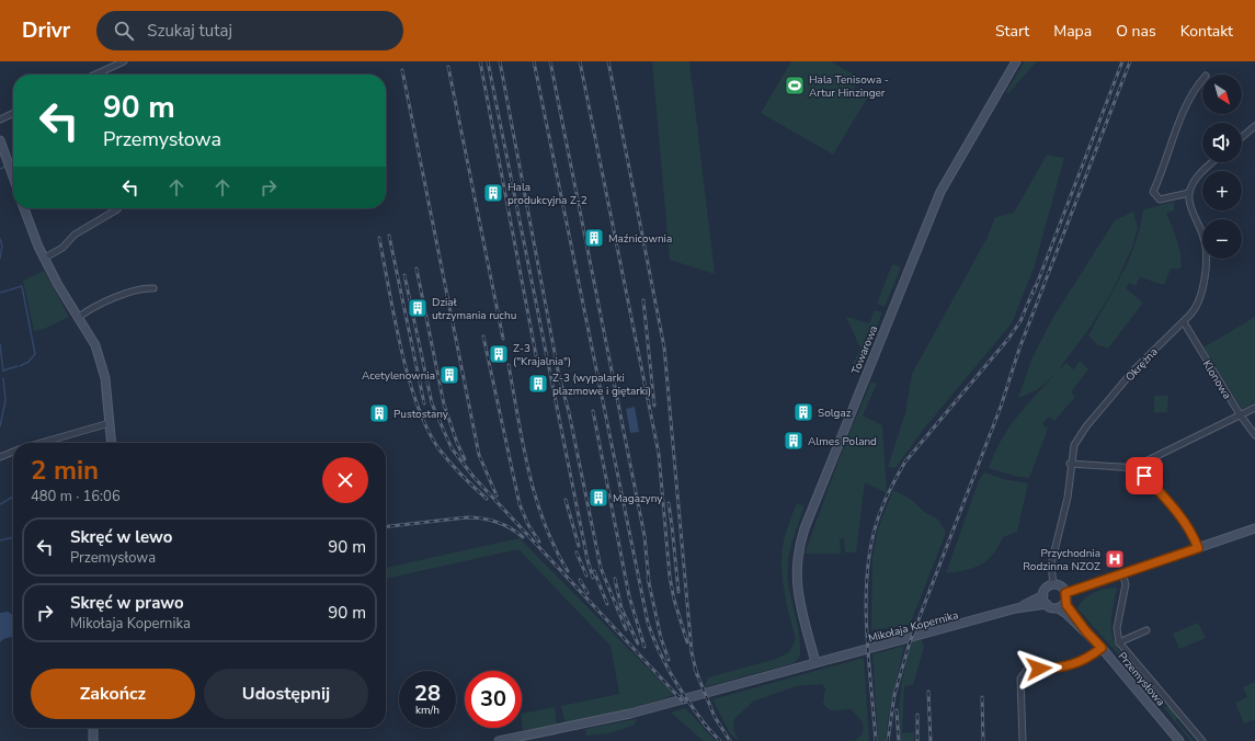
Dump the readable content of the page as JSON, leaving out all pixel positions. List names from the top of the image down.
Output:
{
  "streets": {
    "main road": ["Towarowa", "Mikołaja Kopernika", "Przemysłowa"],
    "street": ["Okrężna", "Klonowa"]
  },
  "crossings": [
    ["Towarowa", "Mikołaja Kopernika"],
    ["Okrężna", "Klonowa"],
    ["Okrężna", "Mikołaja Kopernika"],
    ["Okrężna", "Przemysłowa"],
    ["Mikołaja Kopernika", "Przemysłowa"]
  ],
  "places": {
    "sports": ["Hala Tenisowa - Artur Hinzinger"],
    "building": [
      "Hala produkcyjna Z-2",
      "Maźnicownia",
      "Dział utrzymania ruchu",
      "Z-3 (\"Krajalnia\")",
      "Acetylenownia",
      "Z-3 (wypalarki plazmowe i giętarki)",
      "Solgaz",
      "Pustostany",
      "Almes Poland",
      "Magazyny"
    ],
    "hospital": ["Przychodnia Rodzinna NZOZ"]
  },
  "north": "bottom right",
  "page": {
    "header": "Drivr",
    "search": "Szukaj tutaj",
    "nav": [
      "Start",
      "Mapa",
      "O nas",
      "Kontakt"
    ],
    "map_buttons": ["+", "−"],
    "turn": ["90 m", "Przemysłowa"],
    "heading": ["2 min", "480 m · 16:06"],
    "list": [
      {
        "name": "Skręć w lewo",
        "note": "Przemysłowa",
        "value": "90 m"
      },
      {
        "name": "Skręć w prawo",
        "note": "Mikołaja Kopernika",
        "value": "90 m"
      }
    ],
    "buttons": ["Zakończ", "Udostępnij"],
    "speed": "28 km/h",
    "limit": "30"
  }
}
